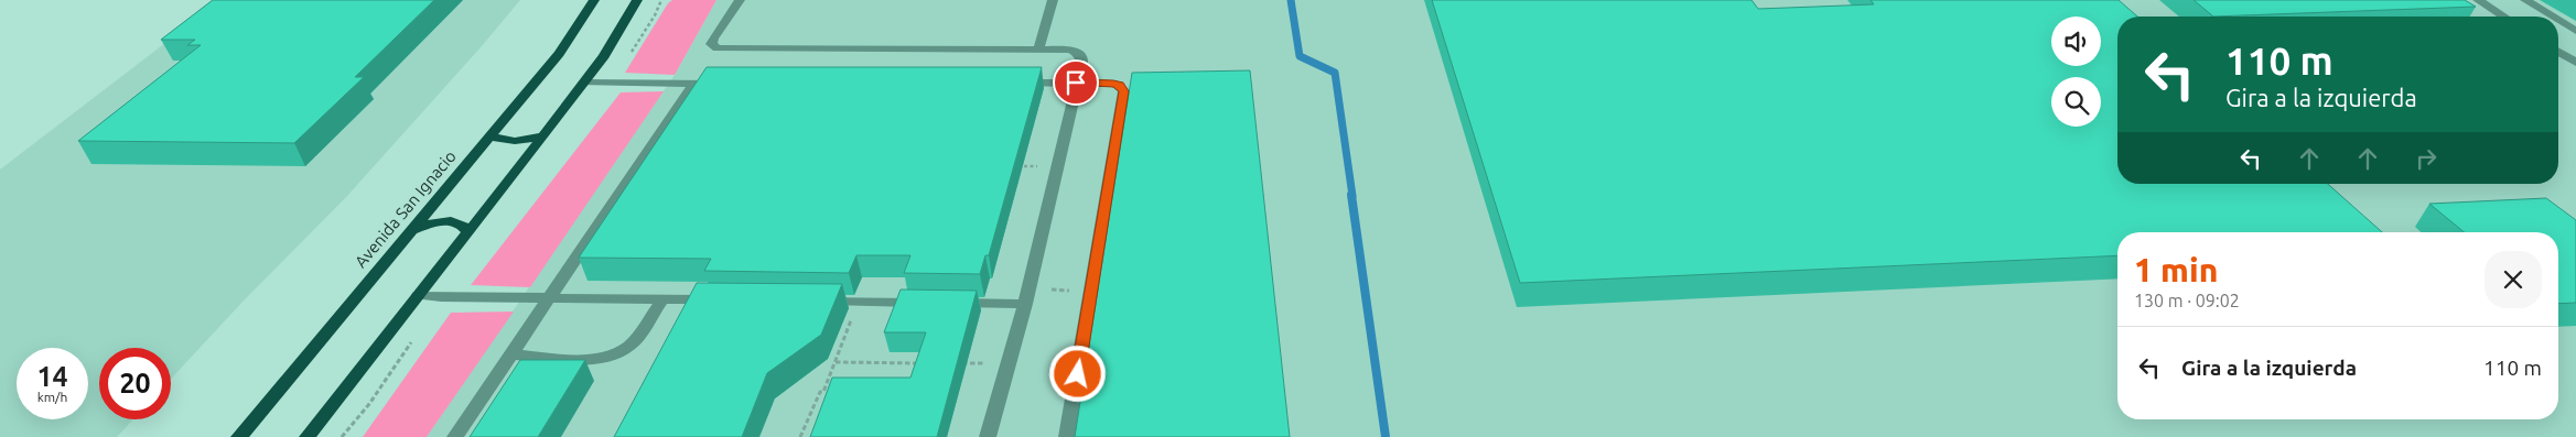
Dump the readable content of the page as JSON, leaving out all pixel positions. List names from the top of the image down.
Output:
{
  "streets": {
    "main road": ["Avenida San Ignacio"]
  },
  "page": {
    "turn": ["110 m", "Gira a la izquierda"],
    "heading": ["1 min", "130 m · 09:02"],
    "list": [
      {
        "name": "Gira a la izquierda",
        "value": "110 m"
      }
    ],
    "speed": "14 km/h",
    "limit": "20"
  }
}
